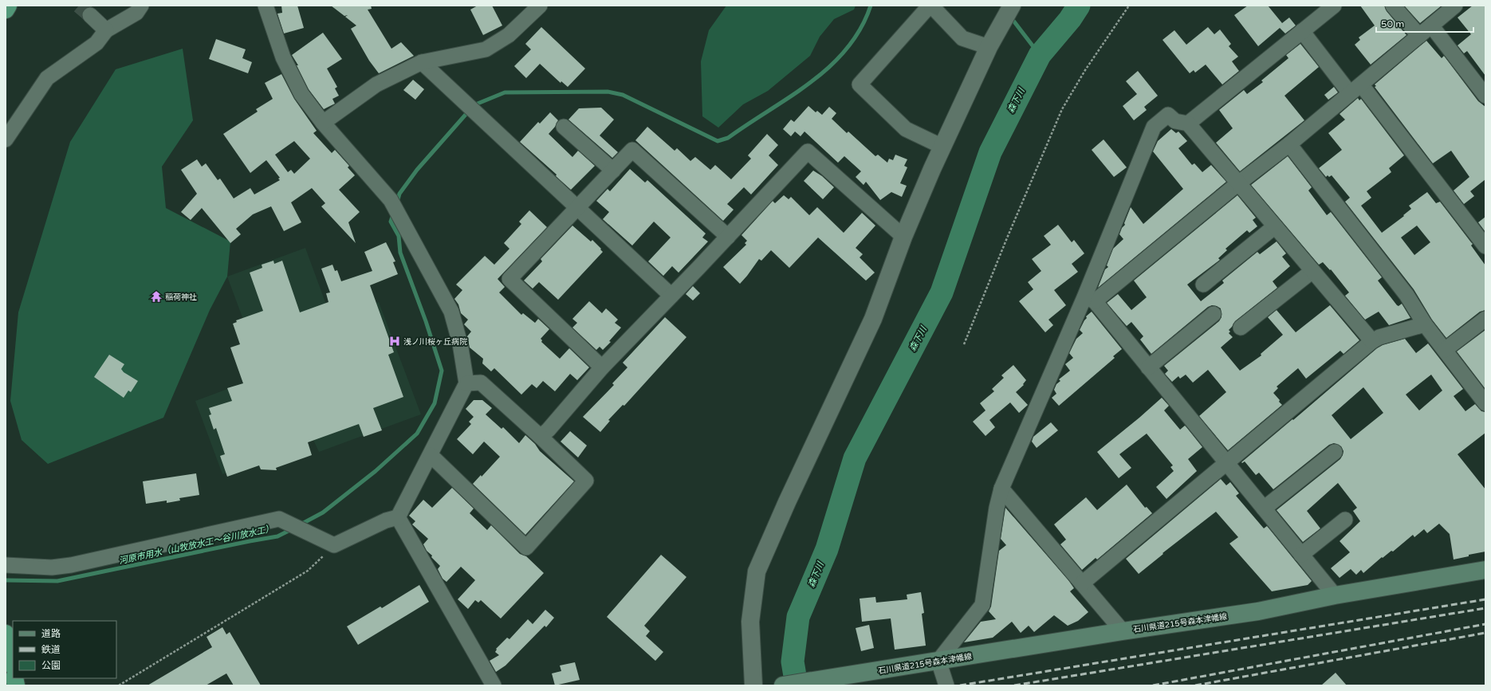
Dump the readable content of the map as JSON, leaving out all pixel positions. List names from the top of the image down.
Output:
{
  "streets": {
    "main road": ["石川県道215号森本津幡線"]
  },
  "water": ["森下川", "河原市用水（山牧放水工～谷川放水工）"],
  "places": {
    "temple": ["稲荷神社"],
    "hospital": ["浅ノ川桜ヶ丘病院"]
  },
  "legend": ["道路", "鉄道", "公園"],
  "scale_bar": "50 m"
}
